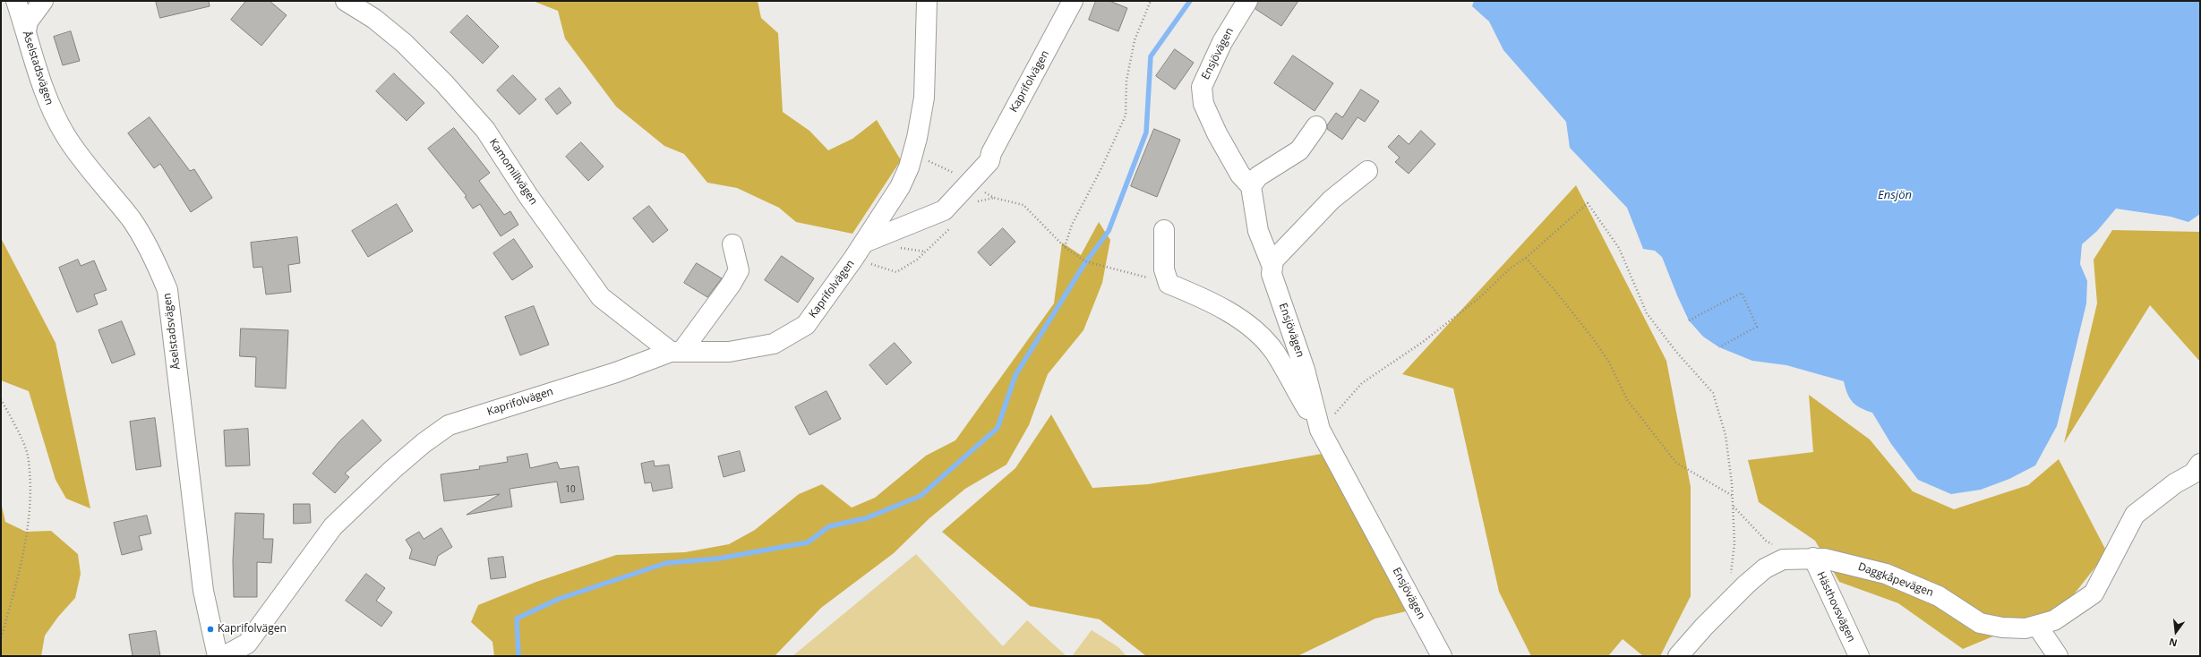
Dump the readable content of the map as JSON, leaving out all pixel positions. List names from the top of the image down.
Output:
{
  "streets": {
    "street": [
      "Ensjövägen",
      "Åselstadsvägen",
      "Kaprifolvägen",
      "Kamomillvägen",
      "Daggkåpevägen",
      "Hästhovsvägen"
    ]
  },
  "crossings": [
    ["Kaprifolvägen", "Kamomillvägen"],
    ["Daggkåpevägen", "Hästhovsvägen"]
  ],
  "water": ["Ensjön"],
  "places": ["Kaprifolvägen"],
  "house_numbers": ["10"],
  "north": "bottom"
}
